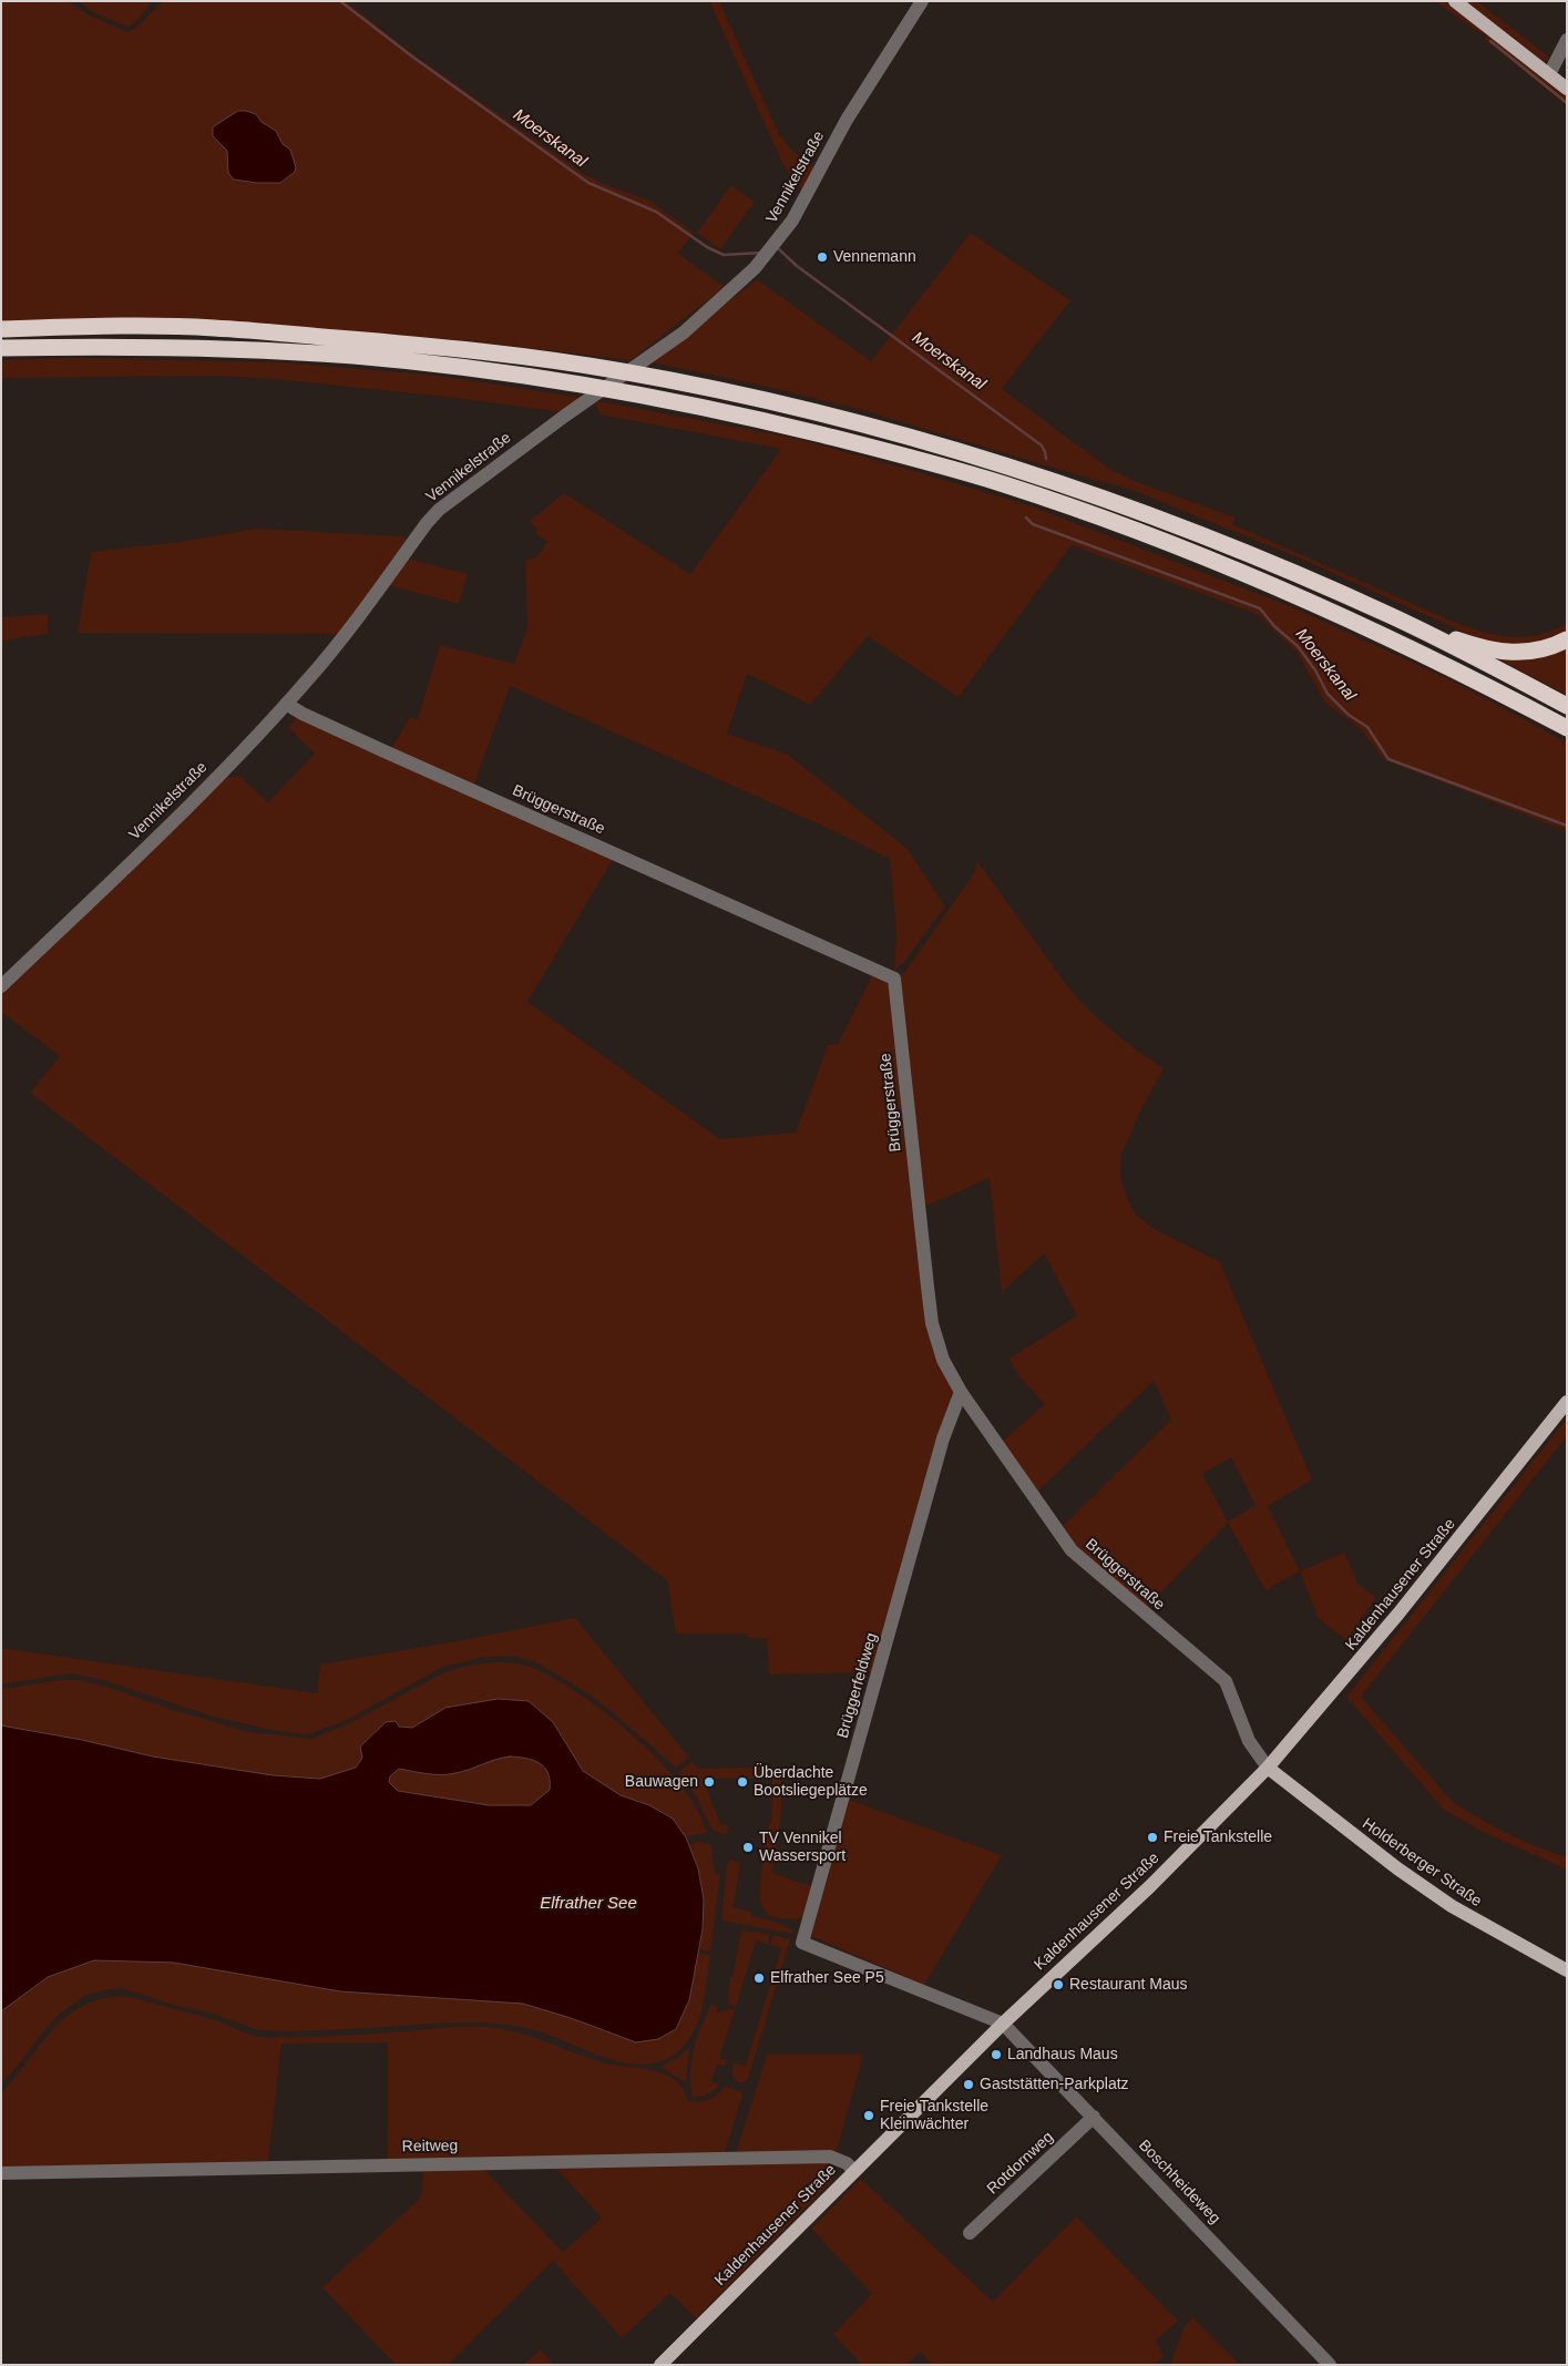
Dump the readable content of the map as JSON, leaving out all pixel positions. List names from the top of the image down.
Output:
{
  "streets": {
    "main road": ["Kaldenhausener Straße", "Holderberger Straße"],
    "street": [
      "Vennikelstraße",
      "Brüggerstraße",
      "Brüggerfeldweg",
      "Reitweg",
      "Rotdornweg",
      "Boschheideweg"
    ]
  },
  "crossings": [
    ["Vennikelstraße", "Brüggerstraße"],
    ["Brüggerstraße", "Kaldenhausener Straße"],
    ["Brüggerstraße", "Brüggerfeldweg"],
    ["Brüggerstraße", "Holderberger Straße"],
    ["Kaldenhausener Straße", "Brüggerfeldweg"],
    ["Kaldenhausener Straße", "Holderberger Straße"],
    ["Kaldenhausener Straße", "Reitweg"],
    ["Kaldenhausener Straße", "Boschheideweg"],
    ["Brüggerfeldweg", "Boschheideweg"],
    ["Rotdornweg", "Boschheideweg"]
  ],
  "water": ["Moerskanal", "Elfrather See"],
  "places": [
    "Vennemann",
    "Bauwagen",
    "Überdachte Bootsliegeplätze",
    "Freie Tankstelle",
    "TV Vennikel Wassersport",
    "Elfrather See P5",
    "Restaurant Maus",
    "Landhaus Maus",
    "Gaststätten-Parkplatz",
    "Freie Tankstelle Kleinwächter"
  ]
}
